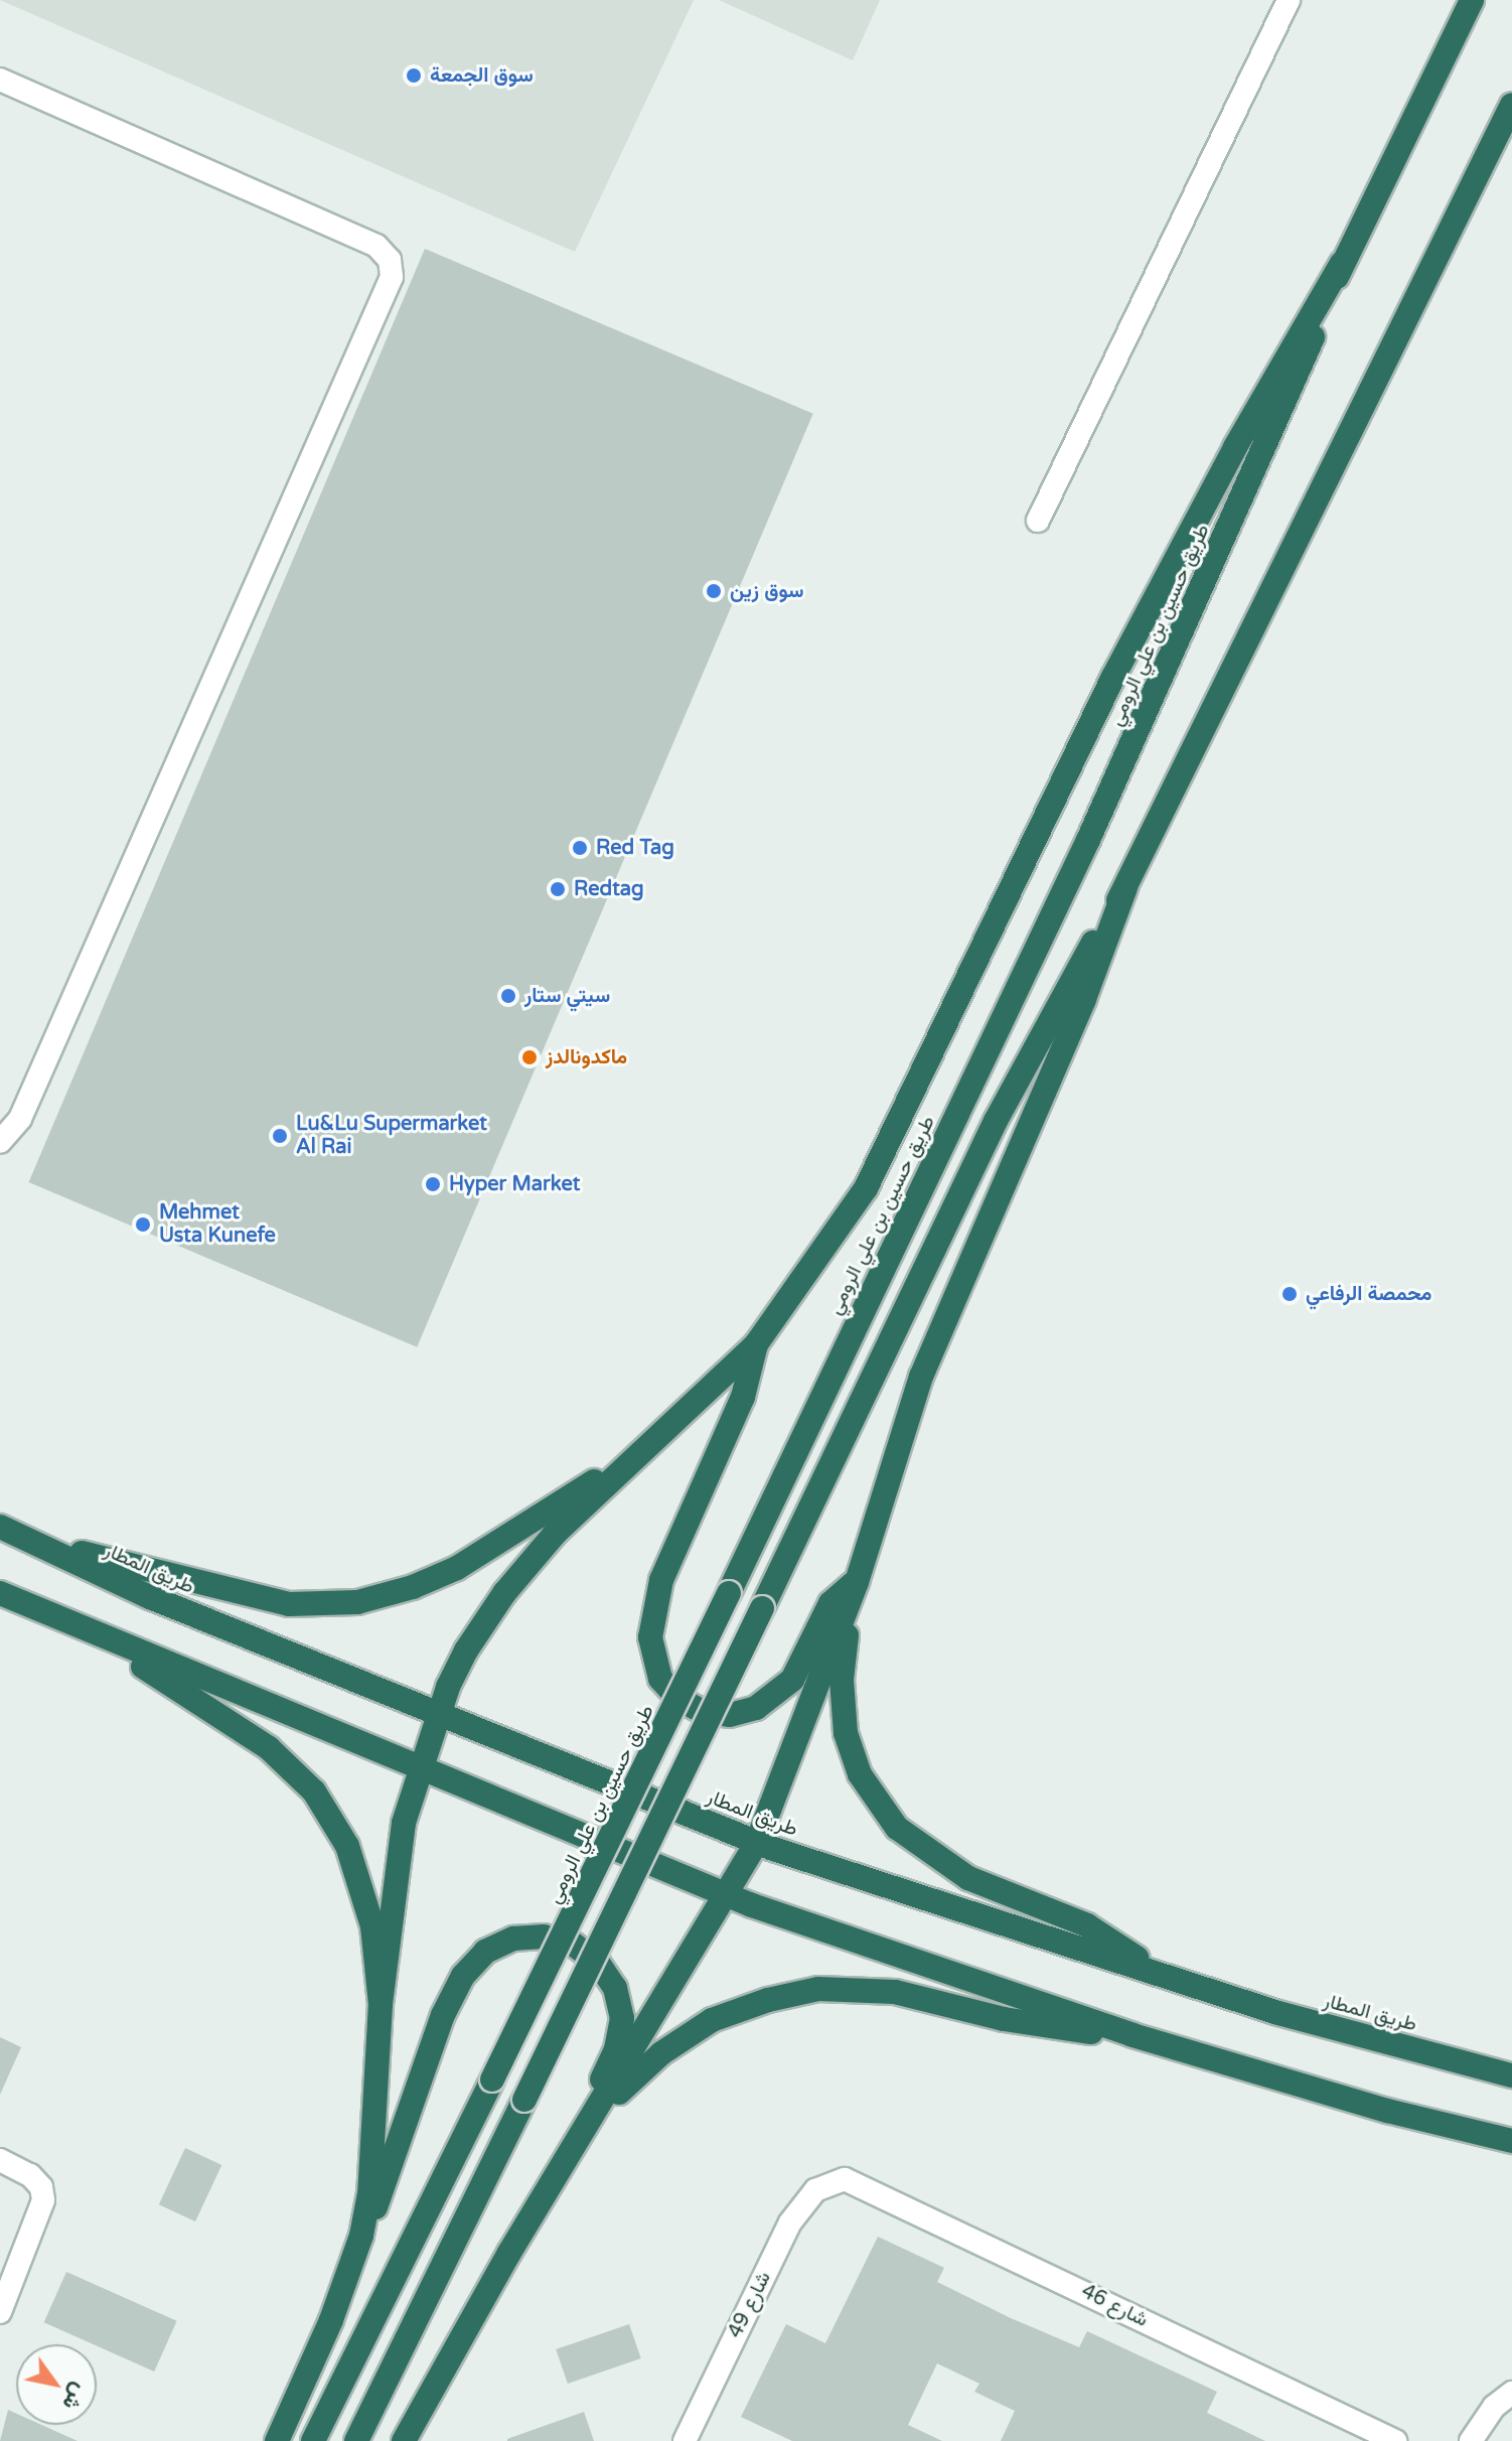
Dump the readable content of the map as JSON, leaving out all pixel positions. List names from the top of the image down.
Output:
{
  "streets": {
    "highway": ["طريق حسين بن علي الرومي", "طريق المطار"],
    "street": ["شارع 49", "شارع 46"]
  },
  "crossings": [
    ["شارع 49", "شارع 46"]
  ],
  "places": [
    "سوق الجمعة",
    "سوق زين",
    "Red Tag",
    "Redtag",
    "سيتي ستار",
    "ماكدونالدز",
    "Lu&Lu Supermarket Al Rai",
    "Hyper Market",
    "Mehmet Usta Kunefe",
    "محمصة الرفاعي"
  ],
  "north": "bottom right"
}
